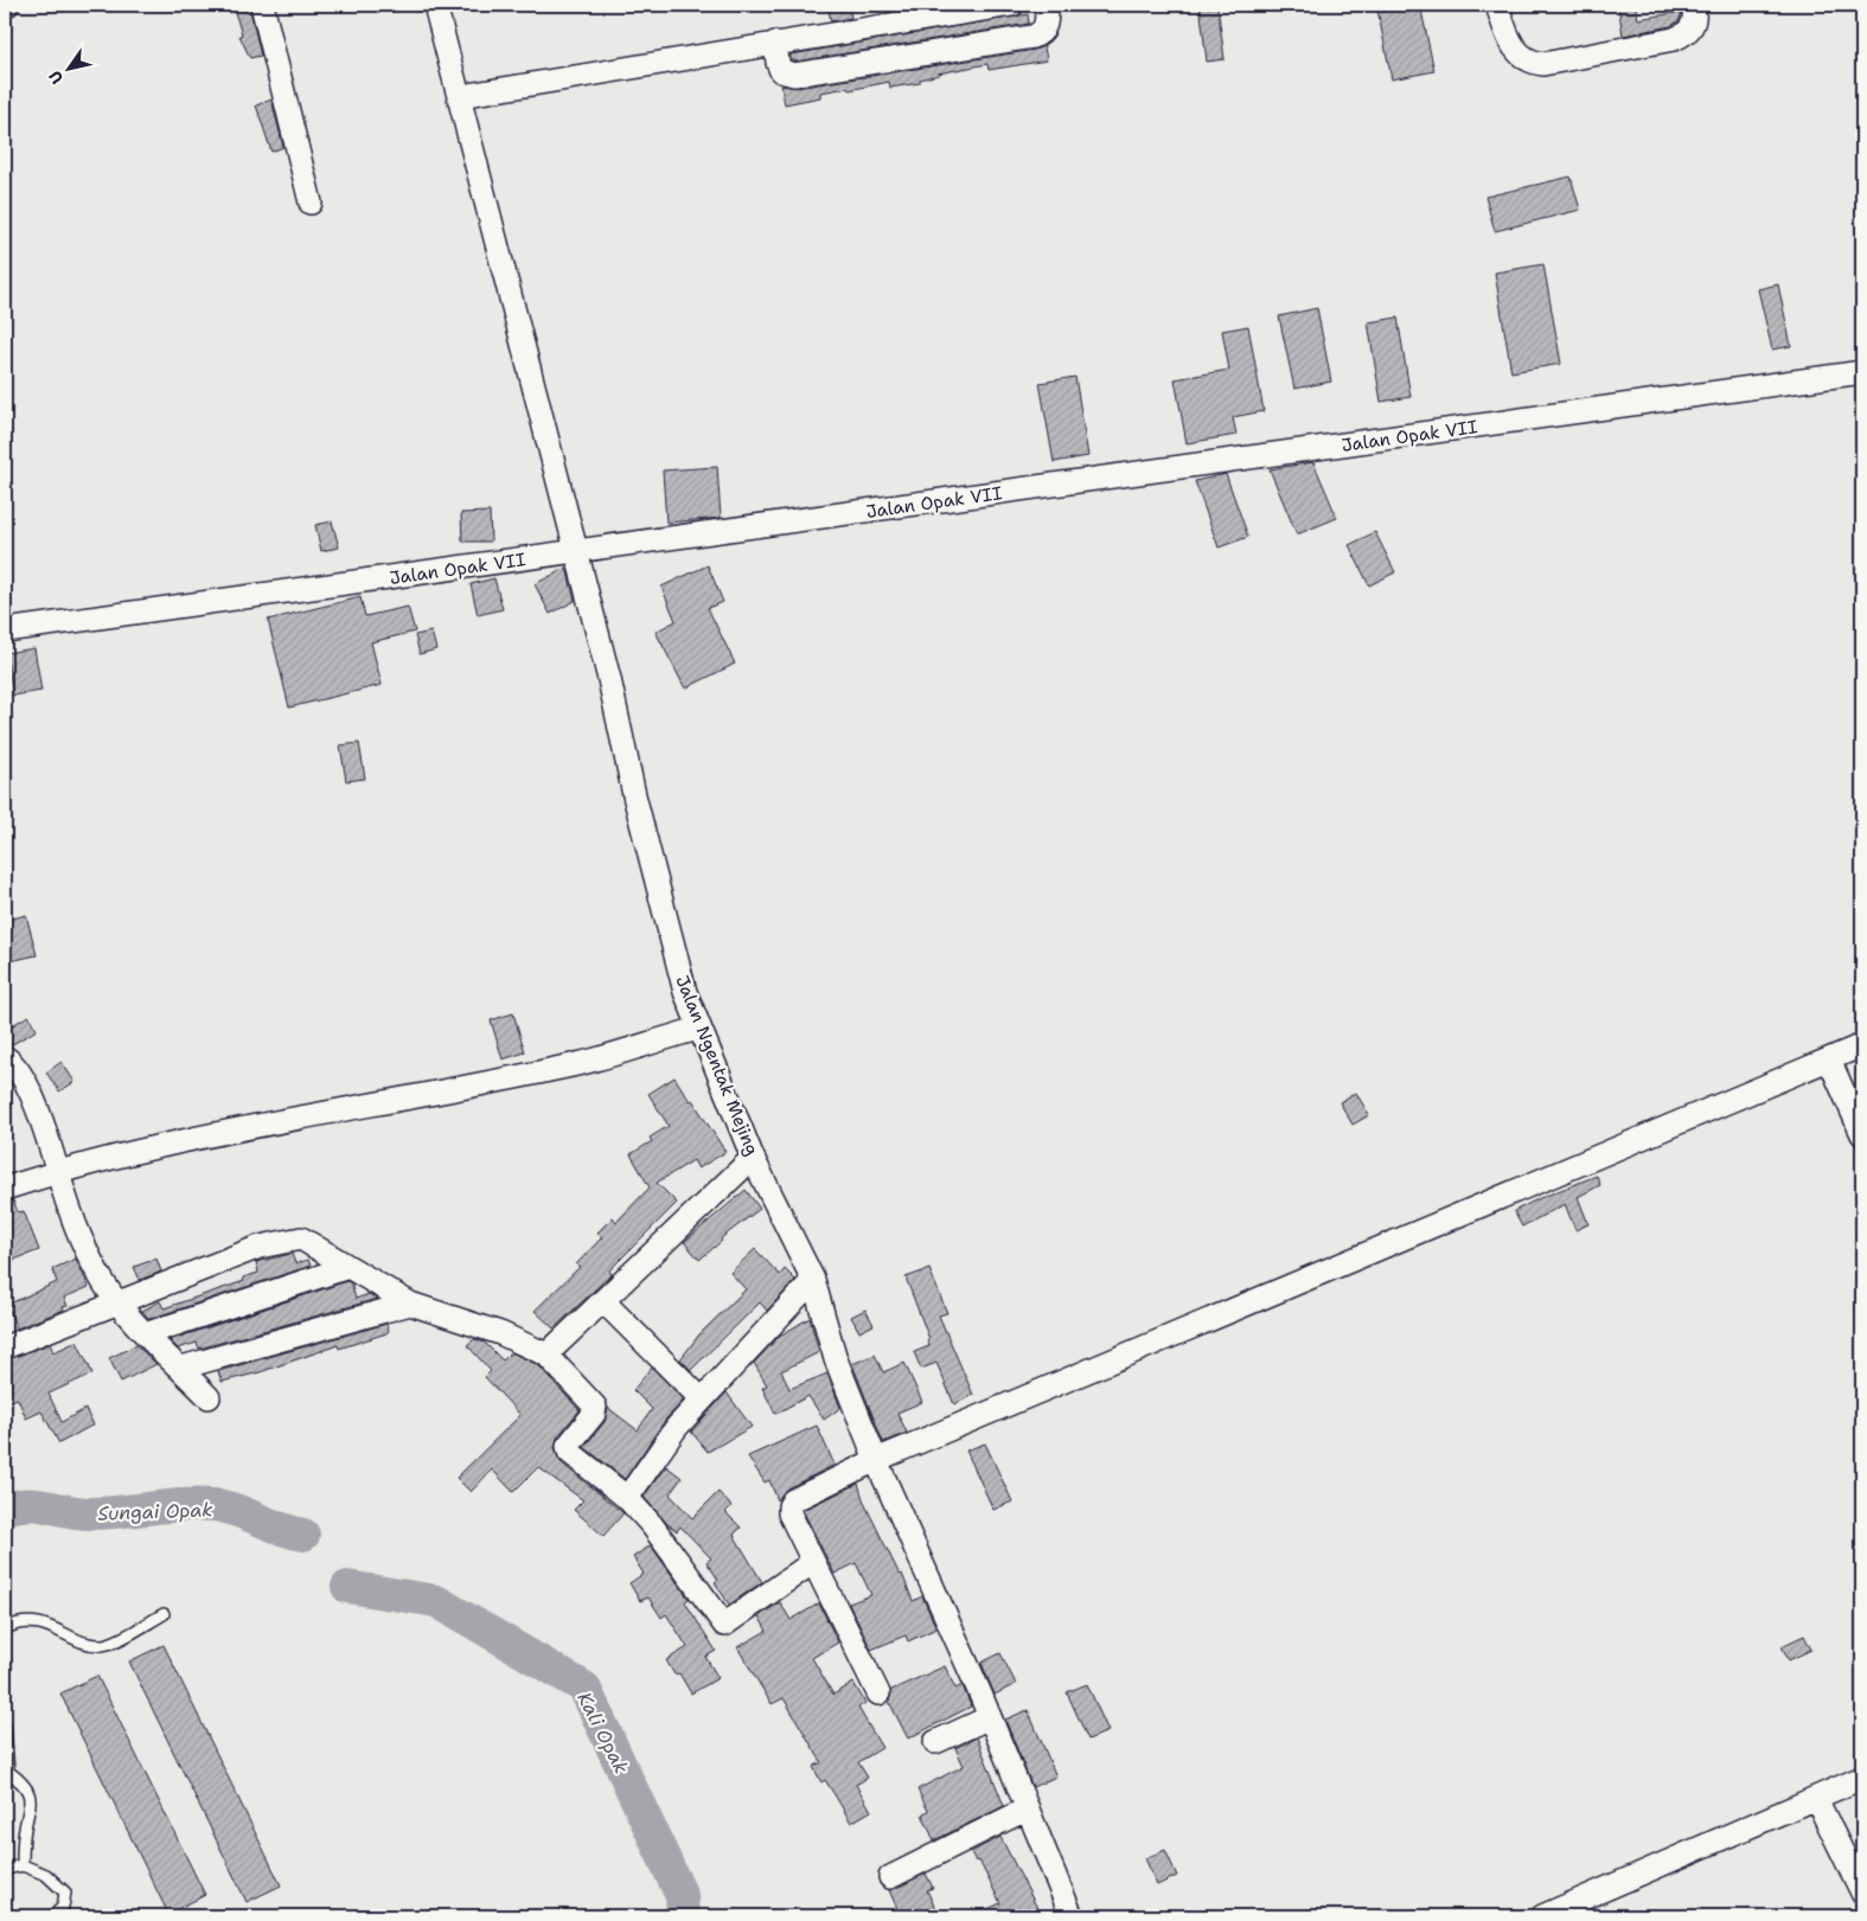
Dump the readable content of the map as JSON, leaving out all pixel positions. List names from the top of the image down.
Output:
{
  "streets": {
    "street": ["Jalan Opak VII", "Jalan Ngentak Mejing"]
  },
  "crossings": [
    ["Jalan Opak VII", "Jalan Ngentak Mejing"]
  ],
  "water": ["Sungai Opak", "Kali Opak"],
  "north": "bottom left"
}
